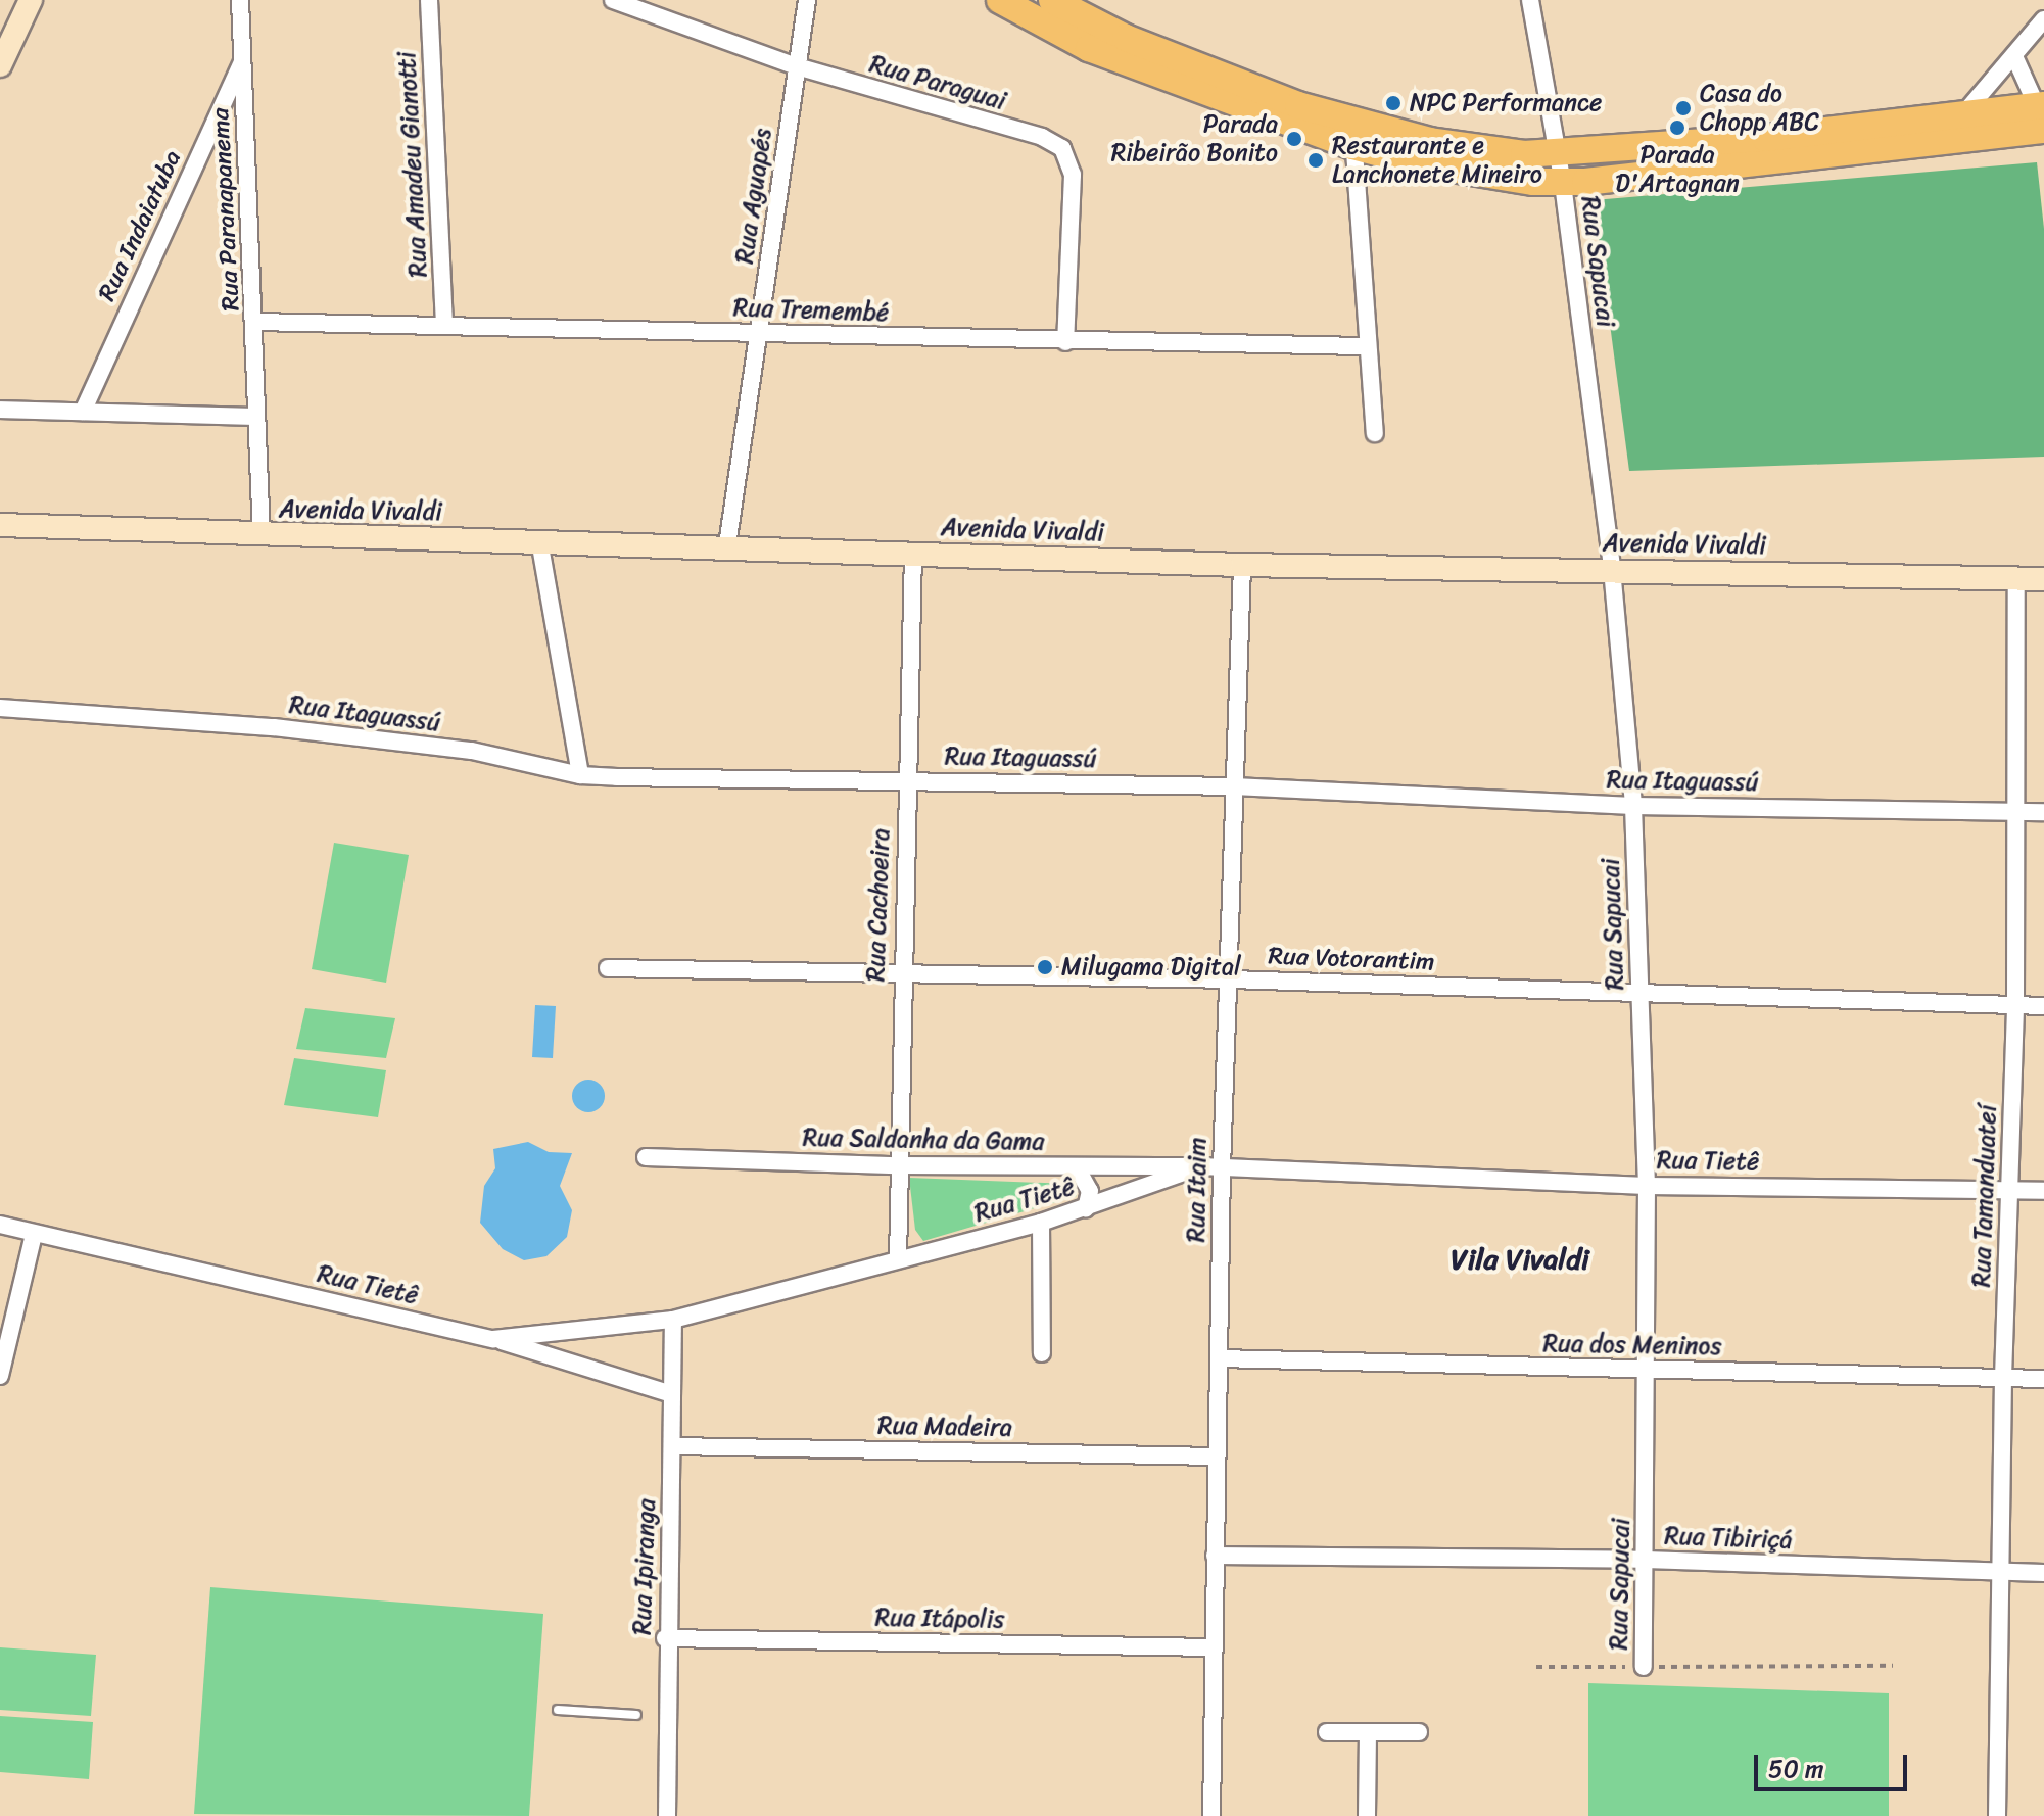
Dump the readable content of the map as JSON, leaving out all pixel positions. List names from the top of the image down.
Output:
{
  "streets": {
    "street": [
      "Rua Paraguai",
      "Rua Amadeu Gianotti",
      "Rua Aguapés",
      "Rua Paranapanema",
      "Rua Indaiatuba",
      "Rua Sapucai",
      "Rua Tremembé",
      "Avenida Vivaldi",
      "Rua Itaguassú",
      "Rua Cachoeira",
      "Rua Votorantim",
      "Rua Saldanha da Gama",
      "Rua Tietê",
      "Rua Itaim",
      "Rua Tamanduateí",
      "Rua dos Meninos",
      "Rua Madeira",
      "Rua Tibiriçá",
      "Rua Ipiranga",
      "Rua Itápolis"
    ]
  },
  "crossings": [
    ["Rua Paraguai", "Rua Aguapés"],
    ["Rua Paraguai", "Rua Tremembé"],
    ["Rua Amadeu Gianotti", "Rua Tremembé"],
    ["Rua Aguapés", "Rua Tremembé"],
    ["Rua Aguapés", "Avenida Vivaldi"],
    ["Rua Paranapanema", "Rua Indaiatuba"],
    ["Rua Paranapanema", "Rua Tremembé"],
    ["Rua Paranapanema", "Avenida Vivaldi"],
    ["Rua Sapucai", "Avenida Vivaldi"],
    ["Rua Sapucai", "Rua Itaguassú"],
    ["Rua Sapucai", "Rua Votorantim"],
    ["Rua Sapucai", "Rua Tietê"],
    ["Rua Sapucai", "Rua dos Meninos"],
    ["Rua Sapucai", "Rua Tibiriçá"],
    ["Avenida Vivaldi", "Rua Cachoeira"],
    ["Avenida Vivaldi", "Rua Itaim"],
    ["Avenida Vivaldi", "Rua Tamanduateí"],
    ["Rua Itaguassú", "Rua Cachoeira"],
    ["Rua Itaguassú", "Rua Itaim"],
    ["Rua Itaguassú", "Rua Tamanduateí"],
    ["Rua Cachoeira", "Rua Votorantim"],
    ["Rua Cachoeira", "Rua Saldanha da Gama"],
    ["Rua Cachoeira", "Rua Tietê"],
    ["Rua Votorantim", "Rua Itaim"],
    ["Rua Votorantim", "Rua Tamanduateí"],
    ["Rua Saldanha da Gama", "Rua Tietê"],
    ["Rua Tietê", "Rua Itaim"],
    ["Rua Tietê", "Rua Tamanduateí"],
    ["Rua Tietê", "Rua Ipiranga"],
    ["Rua Itaim", "Rua dos Meninos"],
    ["Rua Itaim", "Rua Madeira"],
    ["Rua Itaim", "Rua Tibiriçá"],
    ["Rua Itaim", "Rua Itápolis"],
    ["Rua Tamanduateí", "Rua dos Meninos"],
    ["Rua Tamanduateí", "Rua Tibiriçá"],
    ["Rua Madeira", "Rua Ipiranga"],
    ["Rua Ipiranga", "Rua Itápolis"]
  ],
  "districts": ["Vila Vivaldi"],
  "places": [
    "NPC Performance",
    "Casa do Chopp ABC",
    "Parada D'Artagnan",
    "Parada Ribeirão Bonito",
    "Restaurante e Lanchonete Mineiro",
    "Milugama Digital"
  ],
  "scale_bar": "50 m"
}
